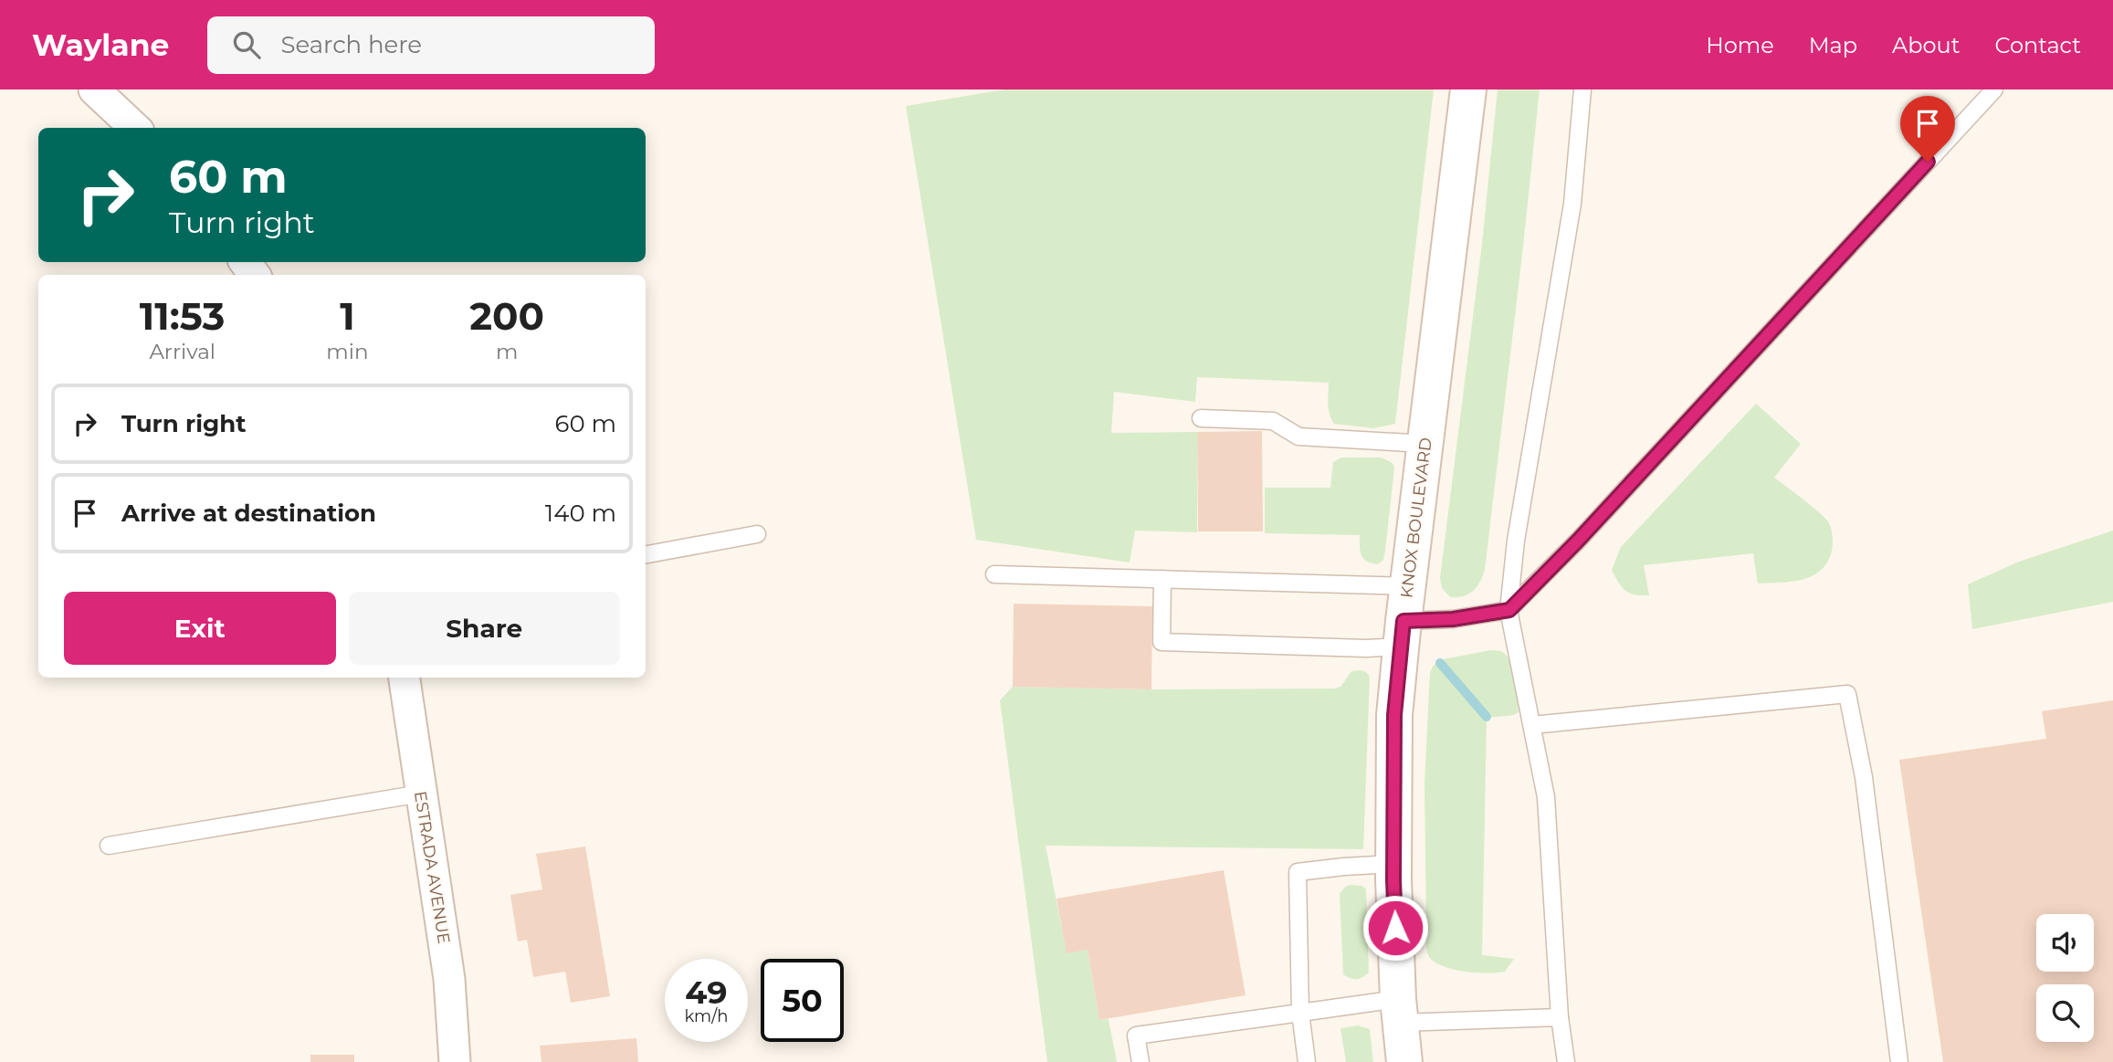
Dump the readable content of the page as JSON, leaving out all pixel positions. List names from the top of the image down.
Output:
{
  "streets": {
    "main road": ["KNOX BOULEVARD"],
    "street": ["ESTRADA AVENUE"]
  },
  "page": {
    "header": "Waylane",
    "search": "Search here",
    "nav": [
      "Home",
      "Map",
      "About",
      "Contact"
    ],
    "turn": ["60 m", "Turn right"],
    "eta": [
      "11:53",
      "Arrival",
      "1",
      "min",
      "200",
      "m"
    ],
    "list": [
      {
        "name": "Turn right",
        "value": "60 m"
      },
      {
        "name": "Arrive at destination",
        "value": "140 m"
      }
    ],
    "buttons": ["Exit", "Share"],
    "speed": "49 km/h",
    "limit": "50"
  }
}
